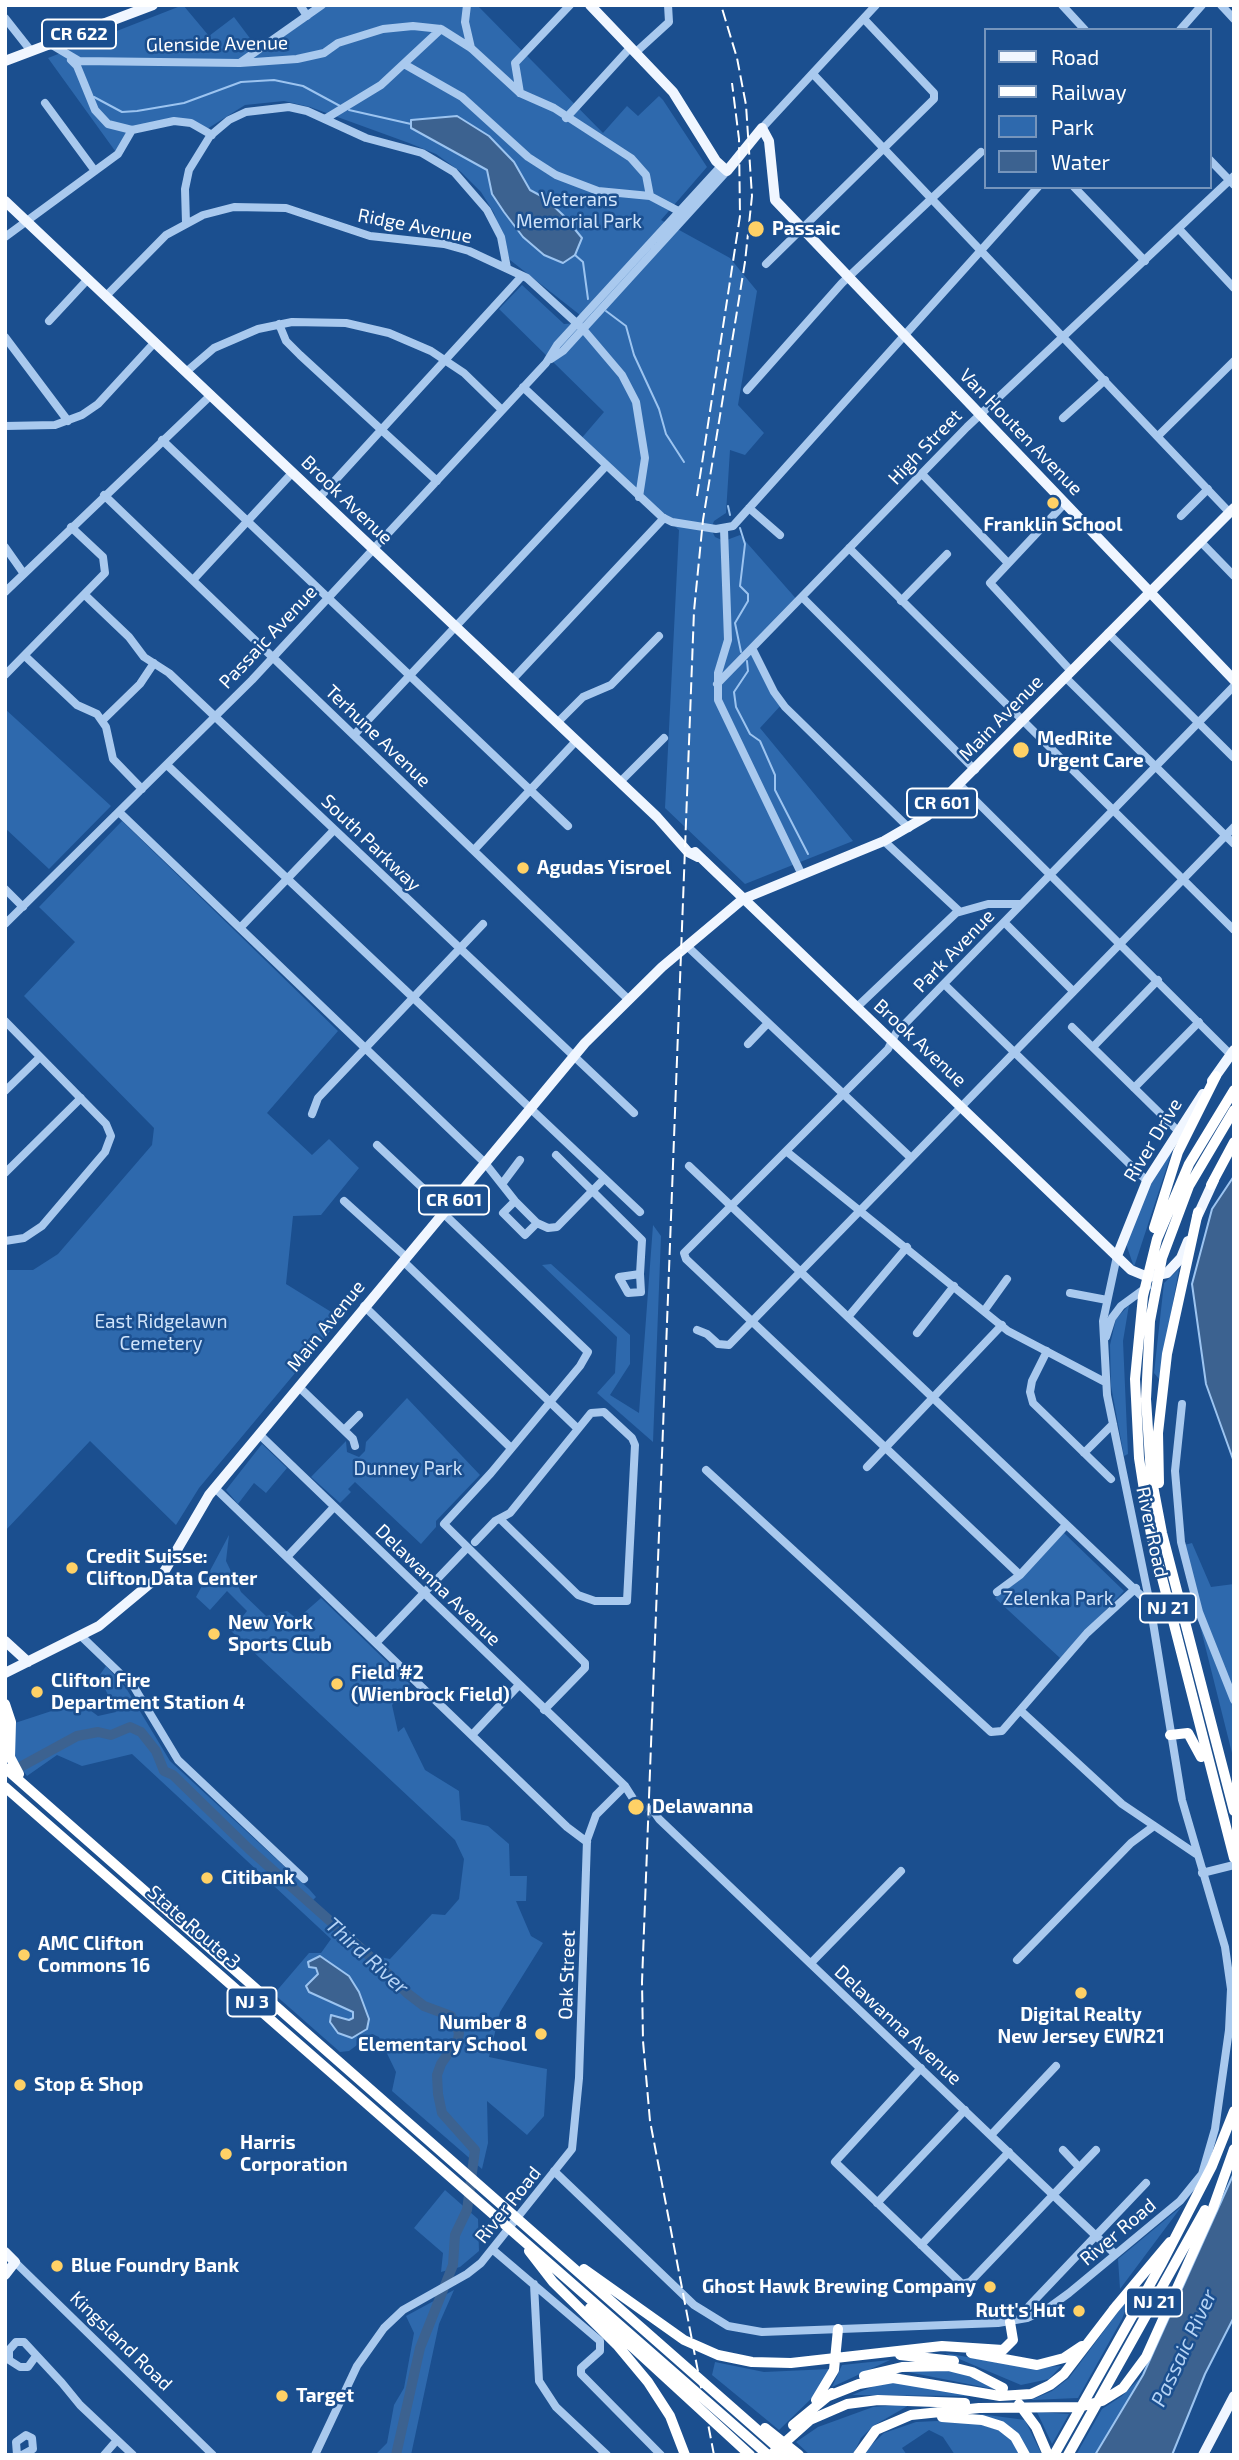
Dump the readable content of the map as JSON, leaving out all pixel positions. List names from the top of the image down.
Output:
{
  "streets": {
    "highway": ["NJ 21", "State Route 3", "NJ 3"],
    "main road": [
      "CR 622",
      "Van Houten Avenue",
      "Brook Avenue",
      "Passaic Avenue",
      "Main Avenue",
      "CR 601",
      "River Drive",
      "Kingsland Road"
    ],
    "street": [
      "Glenside Avenue",
      "Ridge Avenue",
      "High Street",
      "Terhune Avenue",
      "South Parkway",
      "Park Avenue",
      "River Road",
      "Delawanna Avenue",
      "Oak Street"
    ]
  },
  "crossings": [
    ["CR 622", "Glenside Avenue"],
    ["Ridge Avenue", "Brook Avenue"],
    ["Ridge Avenue", "Passaic Avenue"],
    ["Van Houten Avenue", "High Street"],
    ["Van Houten Avenue", "Passaic Avenue"],
    ["Van Houten Avenue", "Main Avenue"],
    ["Brook Avenue", "Passaic Avenue"],
    ["Brook Avenue", "Main Avenue"],
    ["Brook Avenue", "Park Avenue"],
    ["Brook Avenue", "River Drive"],
    ["Brook Avenue", "River Road"],
    ["Passaic Avenue", "Terhune Avenue"],
    ["Passaic Avenue", "South Parkway"],
    ["Main Avenue", "Terhune Avenue"],
    ["Main Avenue", "South Parkway"],
    ["Main Avenue", "Delawanna Avenue"],
    ["River Drive", "River Road"],
    ["River Road", "Delawanna Avenue"],
    ["River Road", "Oak Street"],
    ["Delawanna Avenue", "Oak Street"],
    ["State Route 3", "NJ 3"]
  ],
  "water": ["Third River", "Passaic River"],
  "parks": [
    "Veterans Memorial Park",
    "East Ridgelawn Cemetery",
    "Dunney Park",
    "Zelenka Park"
  ],
  "places": [
    "Passaic",
    "Franklin School",
    "MedRite Urgent Care",
    "Agudas Yisroel",
    "Credit Suisse: Clifton Data Center",
    "New York Sports Club",
    "Field #2 (Wienbrock Field)",
    "Clifton Fire Department Station 4",
    "Delawanna",
    "Citibank",
    "AMC Clifton Commons 16",
    "Digital Realty New Jersey EWR21",
    "Number 8 Elementary School",
    "Stop & Shop",
    "Harris Corporation",
    "Blue Foundry Bank",
    "Ghost Hawk Brewing Company",
    "Rutt's Hut",
    "Target"
  ],
  "legend": [
    "Road",
    "Railway",
    "Park",
    "Water"
  ]
}
